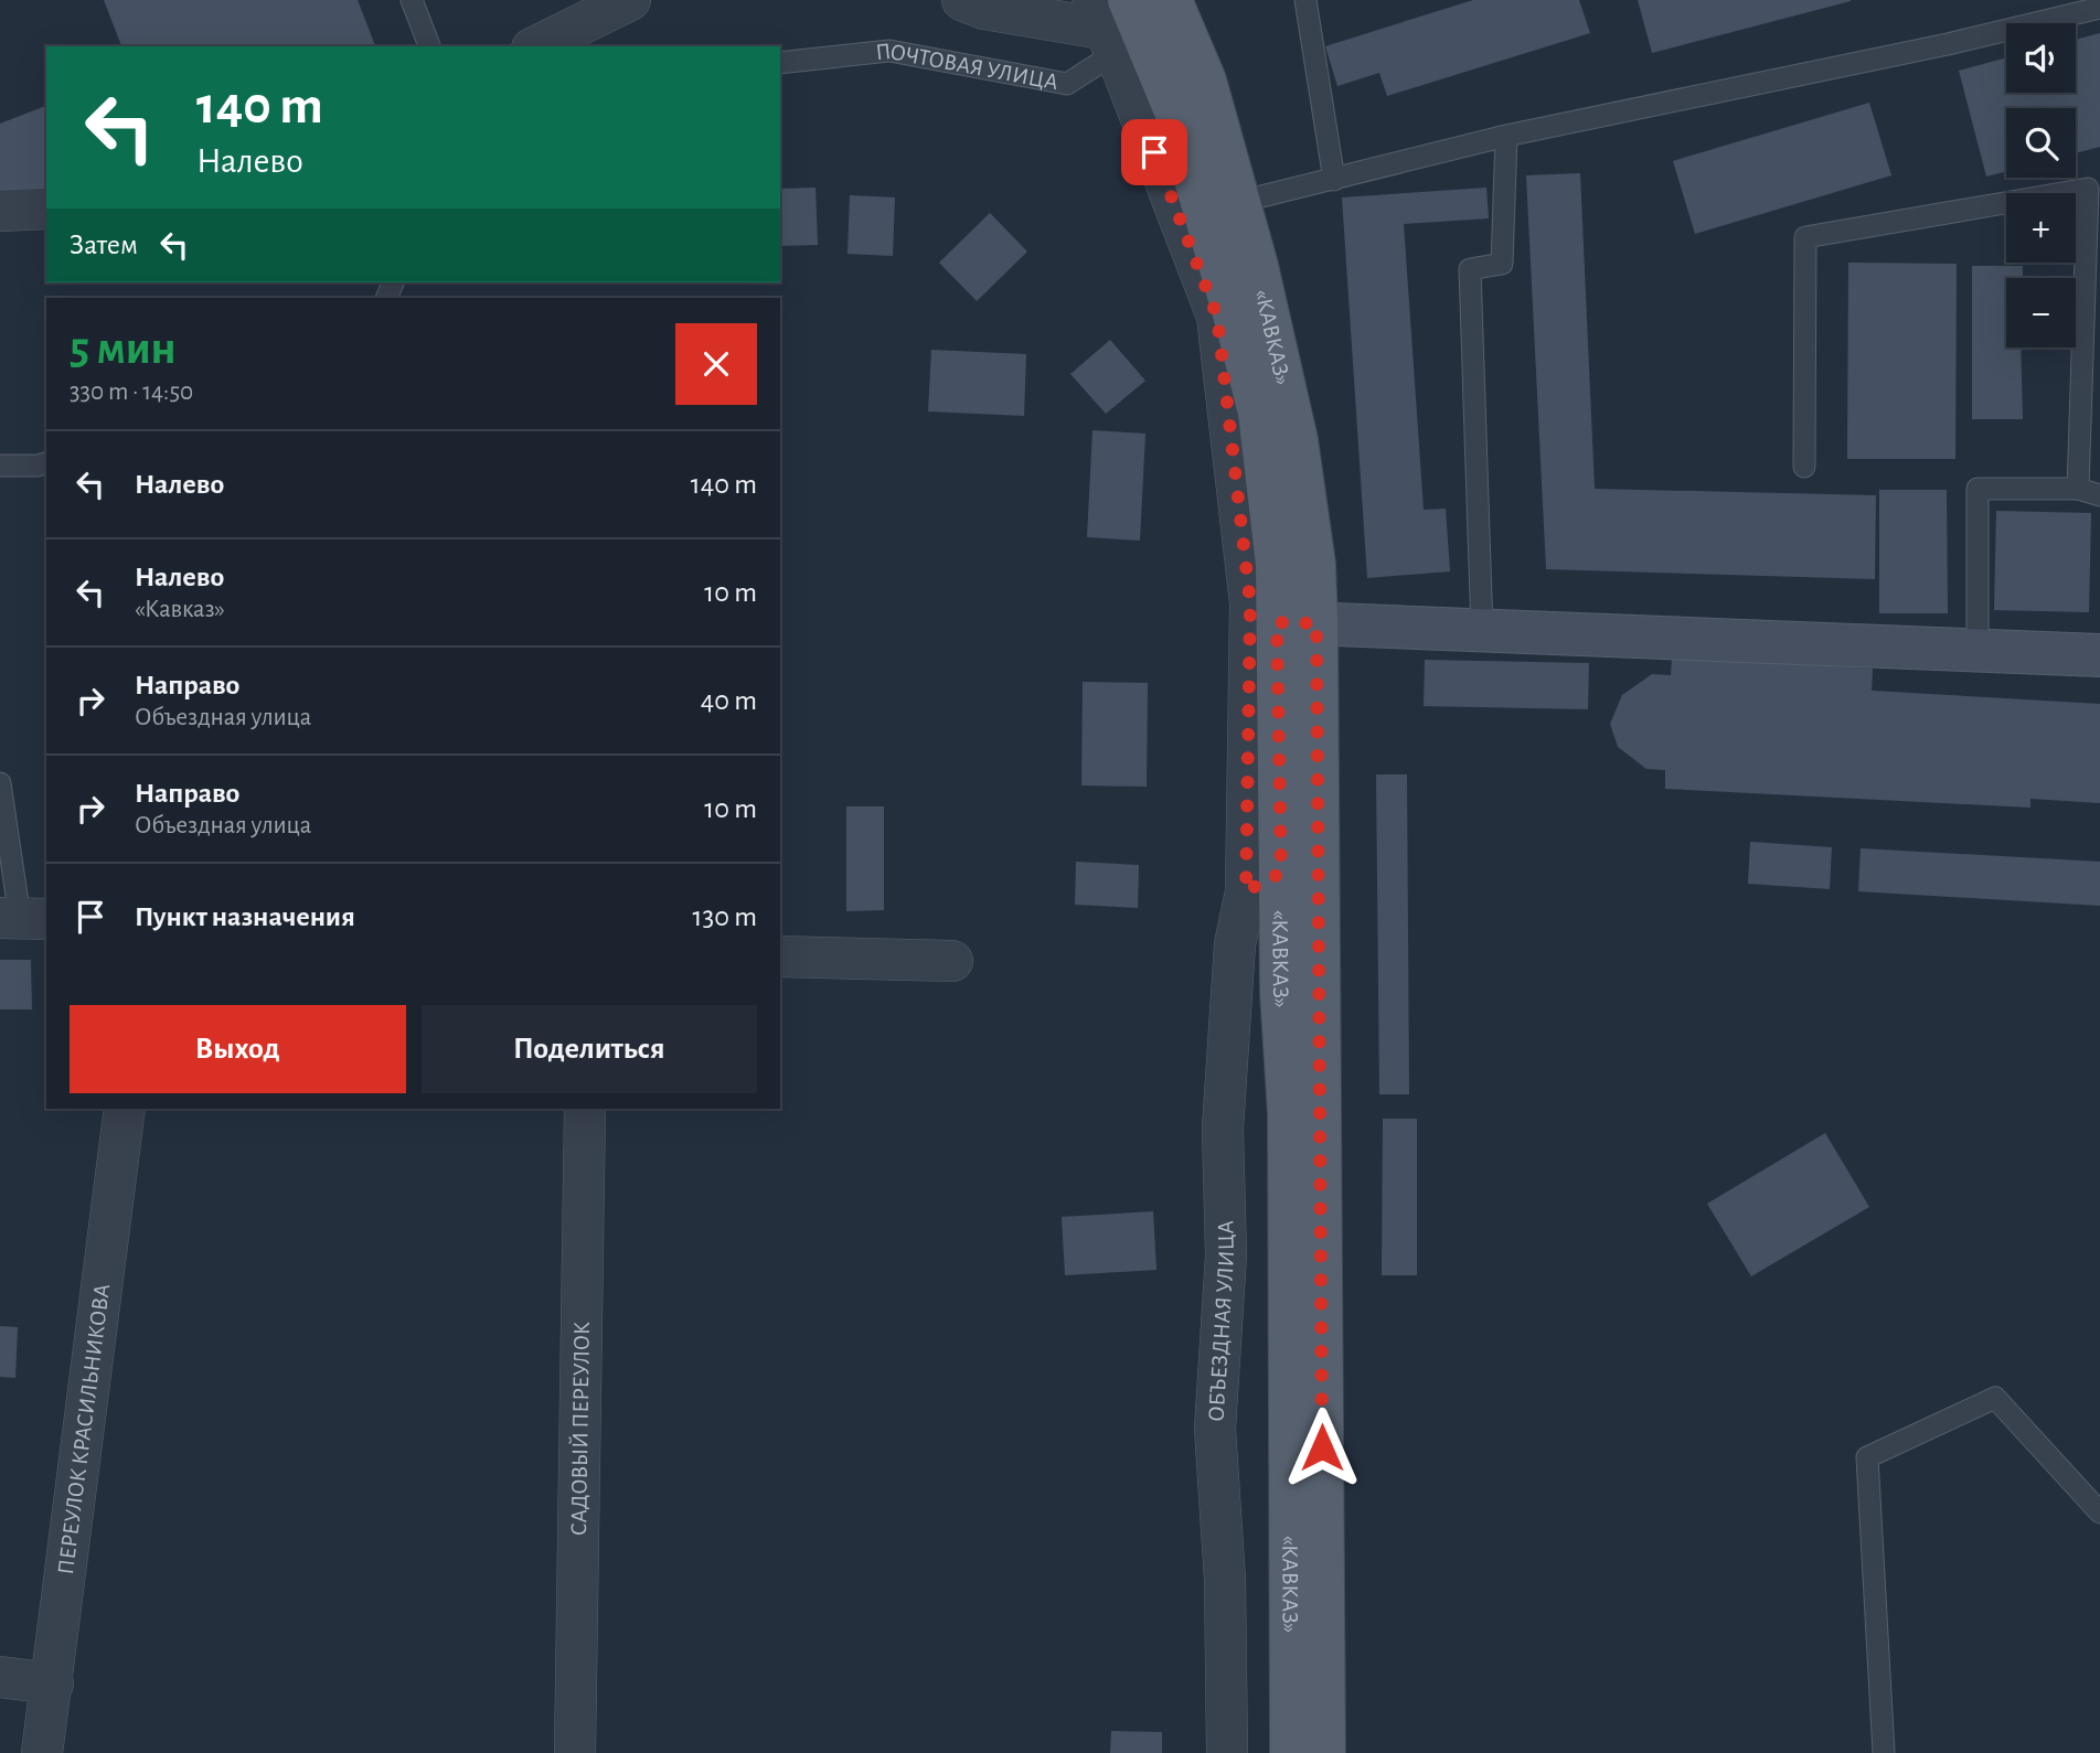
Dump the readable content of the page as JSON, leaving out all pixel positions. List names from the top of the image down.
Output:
{
  "streets": {
    "main road": ["«КАВКАЗ»"],
    "street": ["ОБЪЕЗДНАЯ УЛИЦА", "ПЕРЕУЛОК КРАСИЛЬНИКОВА", "САДОВЫЙ ПЕРЕУЛОК"],
    "lane": ["ПОЧТОВАЯ УЛИЦА"]
  },
  "crossings": [
    ["ПОЧТОВАЯ УЛИЦА", "«КАВКАЗ»"],
    ["ПОЧТОВАЯ УЛИЦА", "ОБЪЕЗДНАЯ УЛИЦА"],
    ["«КАВКАЗ»", "ОБЪЕЗДНАЯ УЛИЦА"]
  ],
  "page": {
    "map_buttons": ["+", "−"],
    "turn": ["140 m", "Налево"],
    "then": "Затем",
    "heading": ["5 мин", "330 m · 14:50"],
    "list": [
      {
        "name": "Налево",
        "value": "140 m"
      },
      {
        "name": "Налево",
        "note": "«Кавказ»",
        "value": "10 m"
      },
      {
        "name": "Направо",
        "note": "Объездная улица",
        "value": "40 m"
      },
      {
        "name": "Направо",
        "note": "Объездная улица",
        "value": "10 m"
      },
      {
        "name": "Пункт назначения",
        "value": "130 m"
      }
    ],
    "buttons": ["Выход", "Поделиться"]
  }
}
